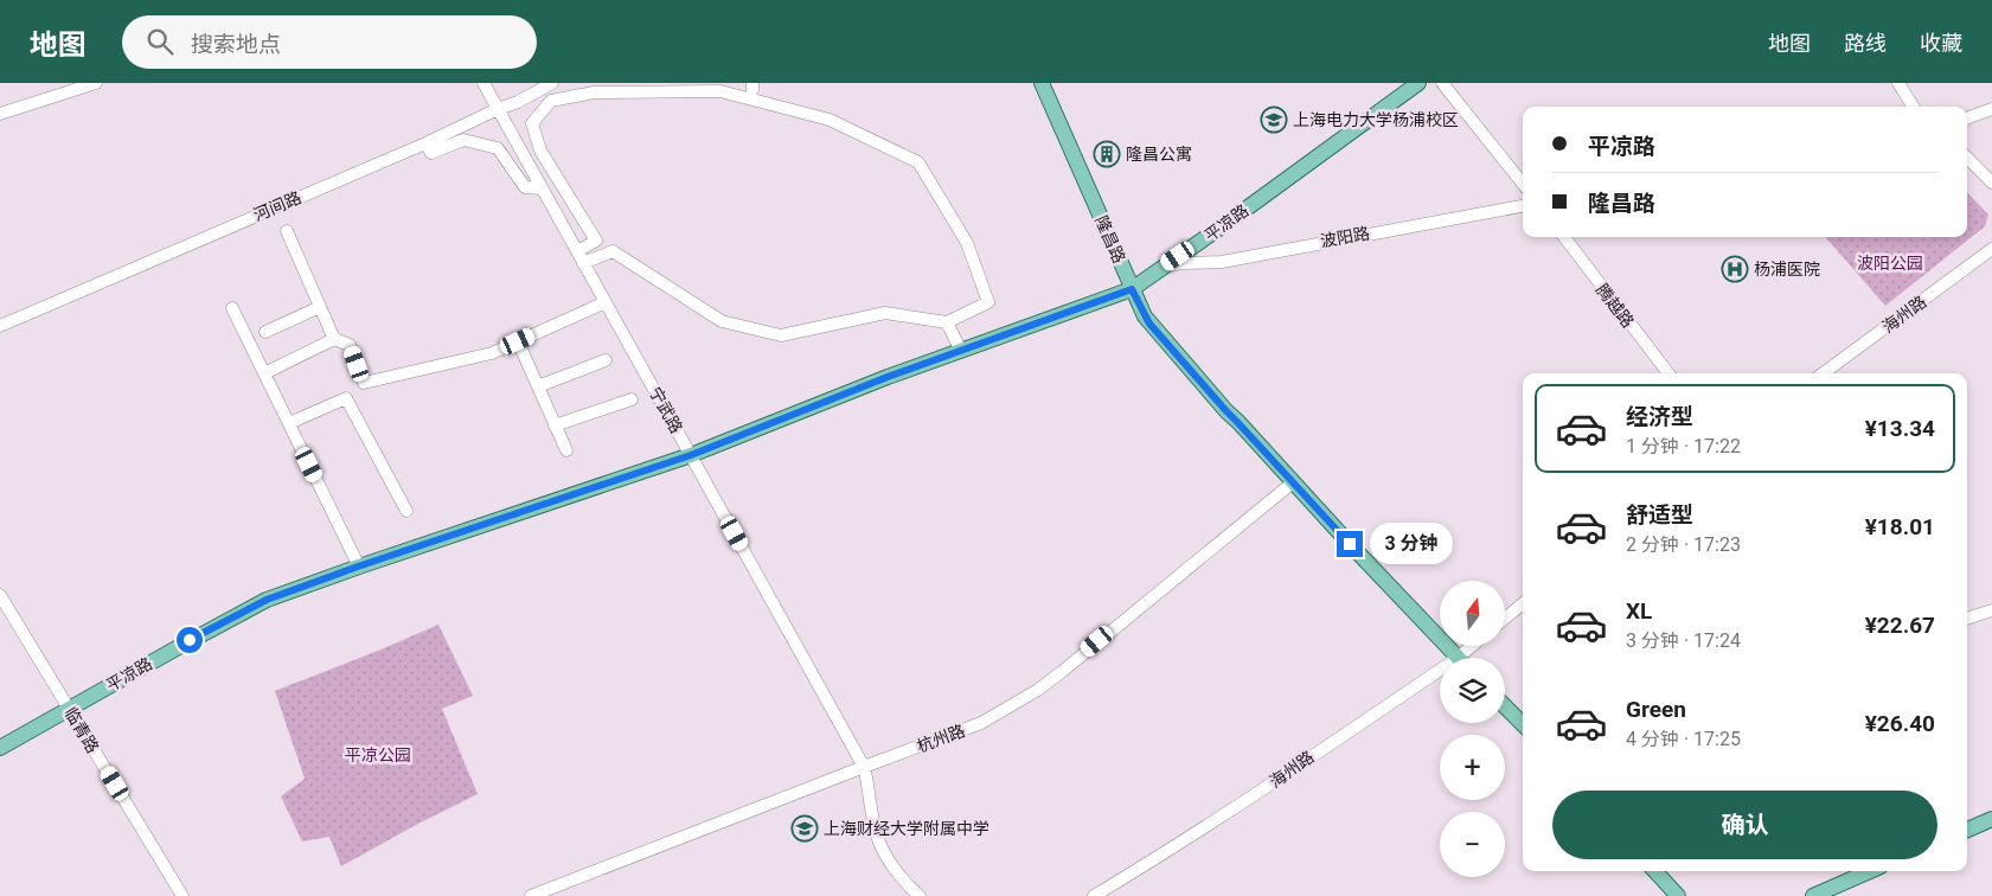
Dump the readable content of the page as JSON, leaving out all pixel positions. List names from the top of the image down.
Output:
{
  "streets": {
    "main road": ["平凉路", "隆昌路"],
    "street": [
      "河间路",
      "波阳路",
      "腾越路",
      "海州路",
      "宁武路",
      "临青路",
      "杭州路"
    ]
  },
  "crossings": [
    ["河间路", "宁武路"],
    ["平凉路", "波阳路"],
    ["平凉路", "隆昌路"],
    ["平凉路", "宁武路"],
    ["平凉路", "临青路"],
    ["隆昌路", "杭州路"],
    ["宁武路", "杭州路"]
  ],
  "parks": ["波阳公园", "平凉公园"],
  "places": {
    "school or university": ["上海电力大学杨浦校区", "上海财经大学附属中学"],
    "building": ["隆昌公寓"],
    "hospital": ["杨浦医院"]
  },
  "north": "top",
  "page": {
    "header": "地图",
    "search": "搜索地点",
    "nav": ["地图", "路线", "收藏"],
    "banner": ["平凉路", "隆昌路"],
    "list": [
      {
        "name": "经济型",
        "note": "1 分钟 · 17:22",
        "value": "¥13.34"
      },
      {
        "name": "舒适型",
        "note": "2 分钟 · 17:23",
        "value": "¥18.01"
      },
      {
        "name": "XL",
        "note": "3 分钟 · 17:24",
        "value": "¥22.67"
      },
      {
        "name": "Green",
        "note": "4 分钟 · 17:25",
        "value": "¥26.40"
      }
    ],
    "bubble": "3 分钟",
    "map_buttons": ["+", "−"],
    "buttons": "确认"
  }
}
